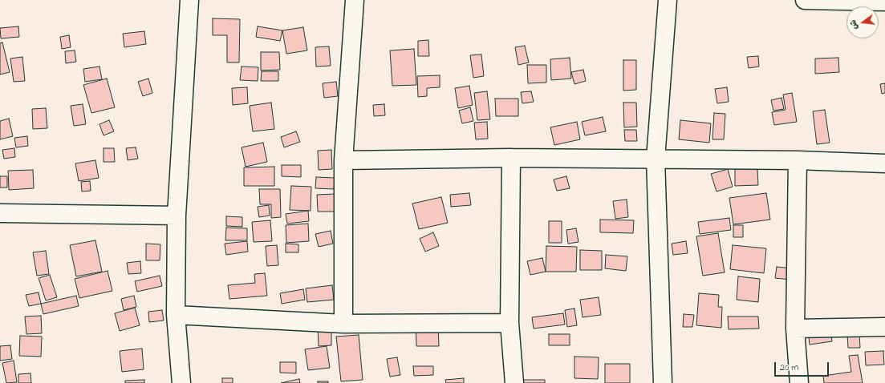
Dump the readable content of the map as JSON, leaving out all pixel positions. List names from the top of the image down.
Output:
{
  "scale_bar": "20 m",
  "north": "left"
}
